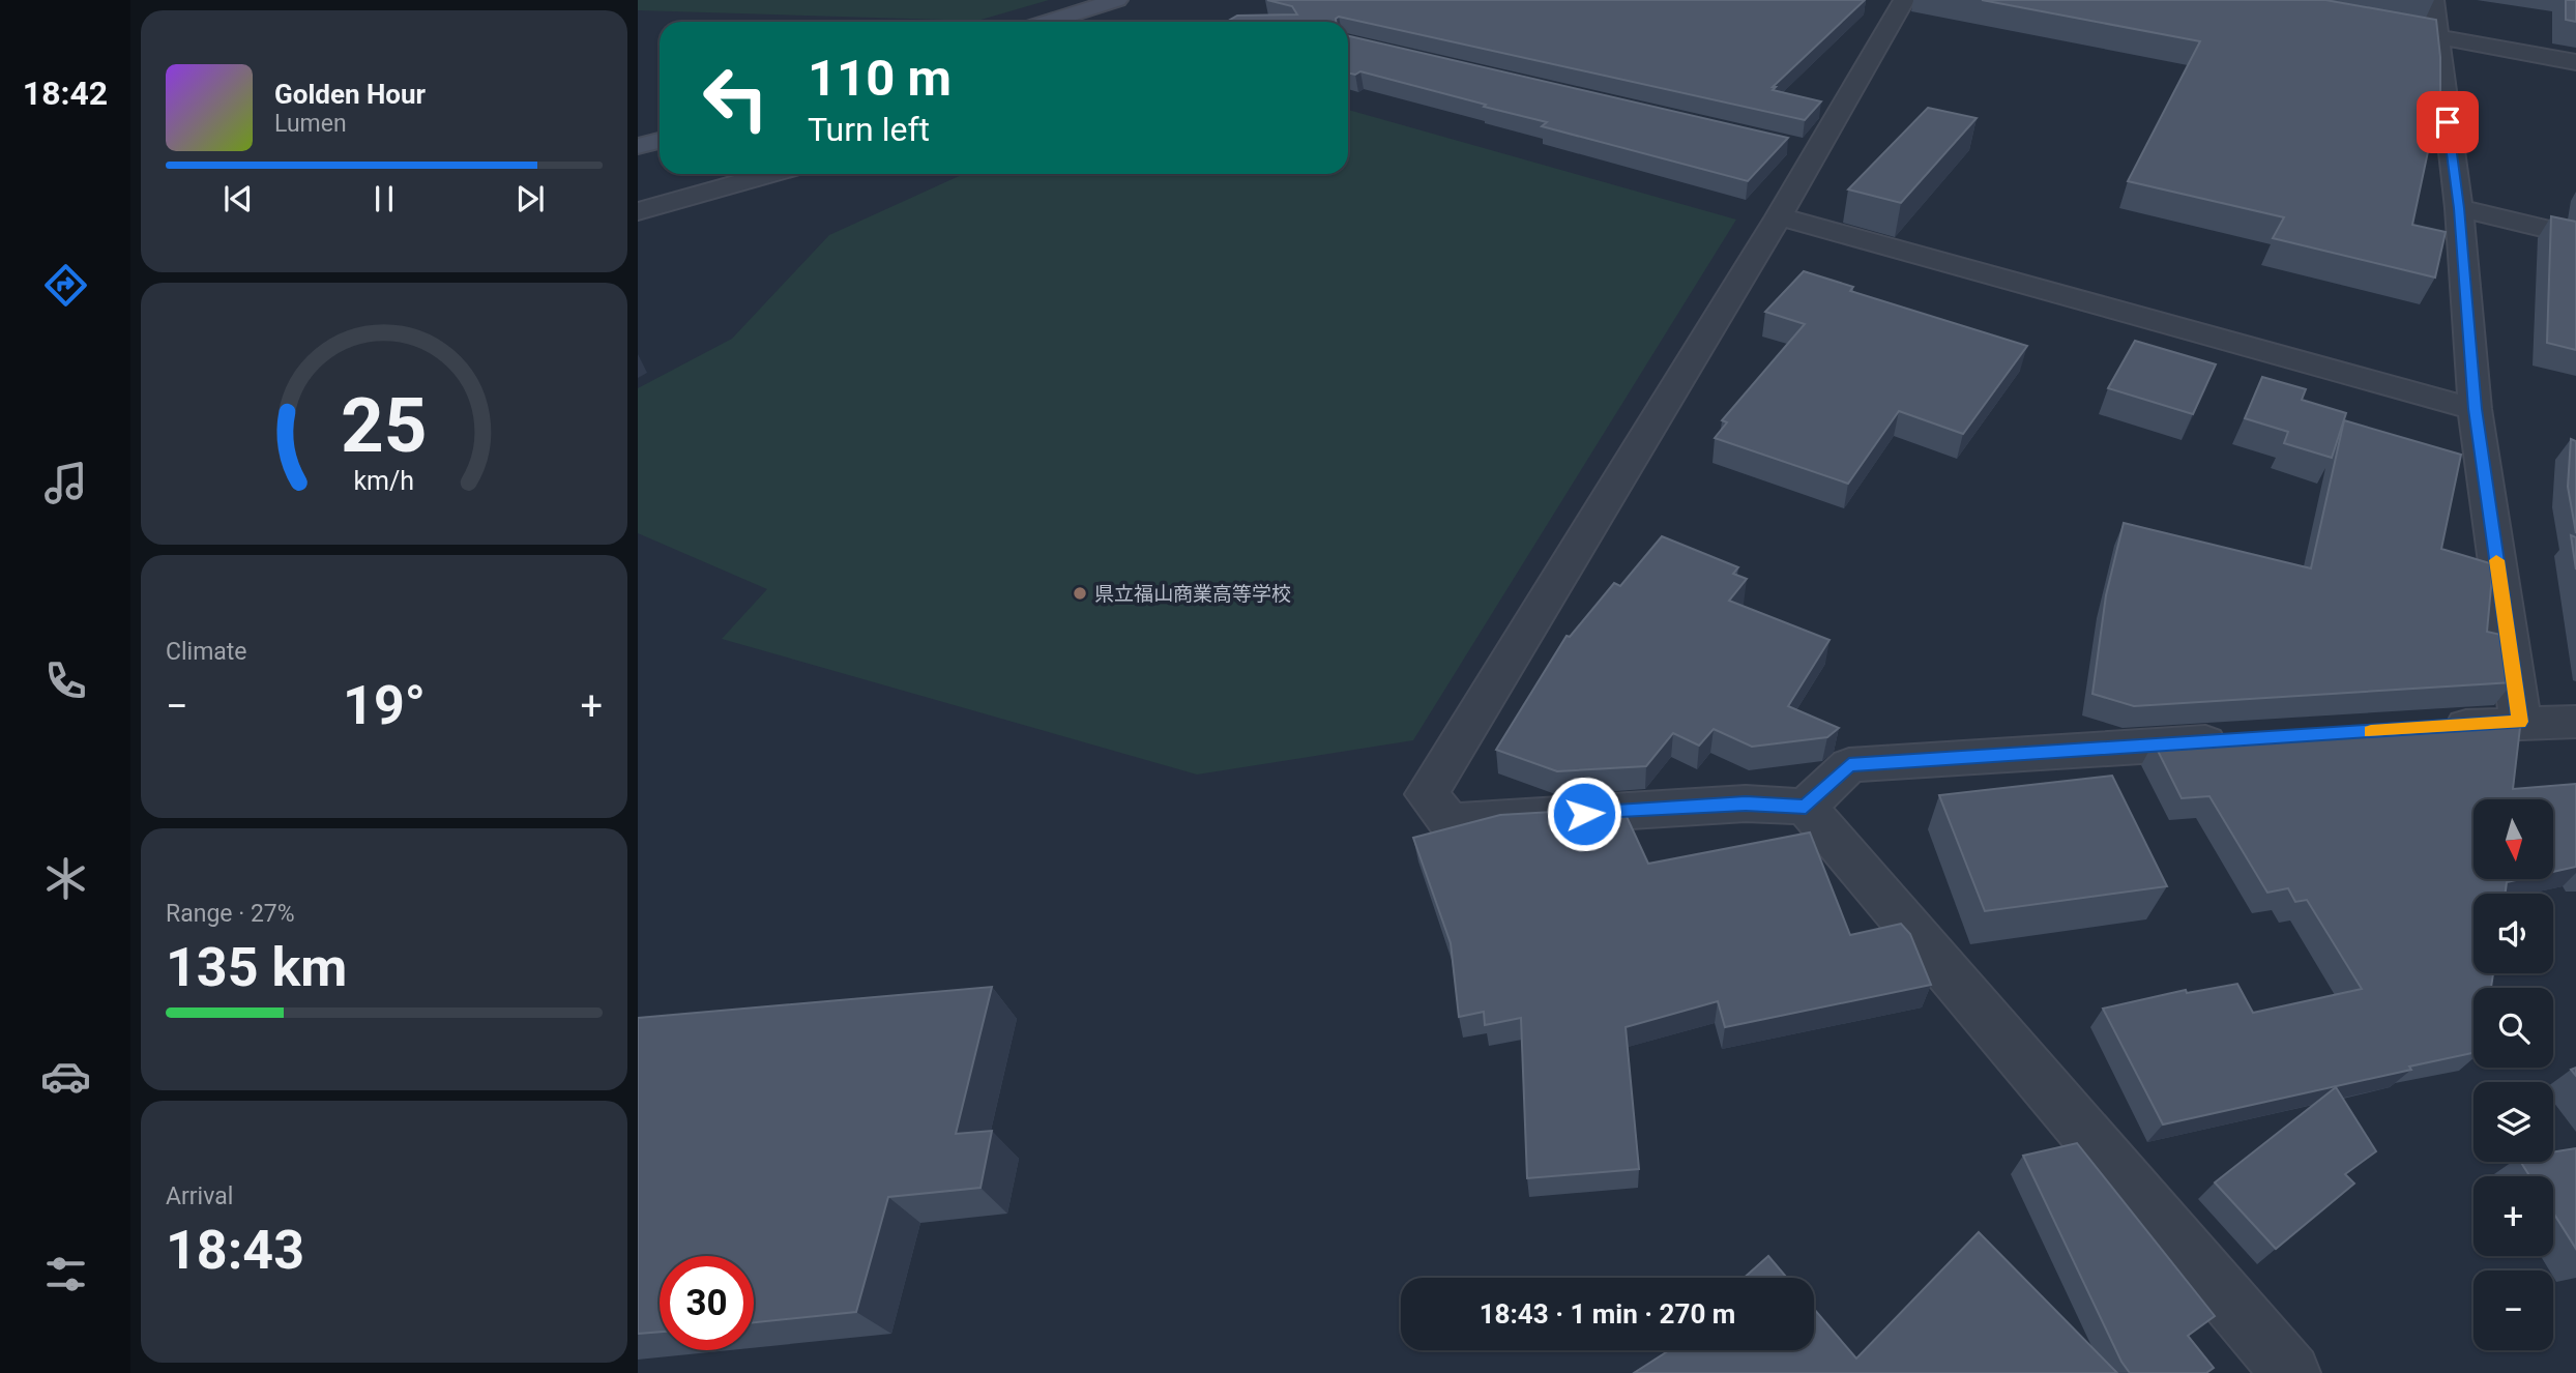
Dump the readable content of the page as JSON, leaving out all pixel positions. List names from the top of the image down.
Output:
{
  "places": ["県立福山商業高等学校"],
  "north": "bottom",
  "page": {
    "tabs": "18:42",
    "turn": ["110 m", "Turn left"],
    "song": ["Golden Hour", "Lumen"],
    "tile": [
      "Climate",
      ["Range · 27%", "135 km"],
      ["Arrival", "18:43"]
    ],
    "heat": ["−", "19°", "+"],
    "map_buttons": ["+", "−"],
    "limit": "30",
    "trip": "18:43 · 1 min · 270 m",
    "gauge": ["25", "km/h"]
  }
}
